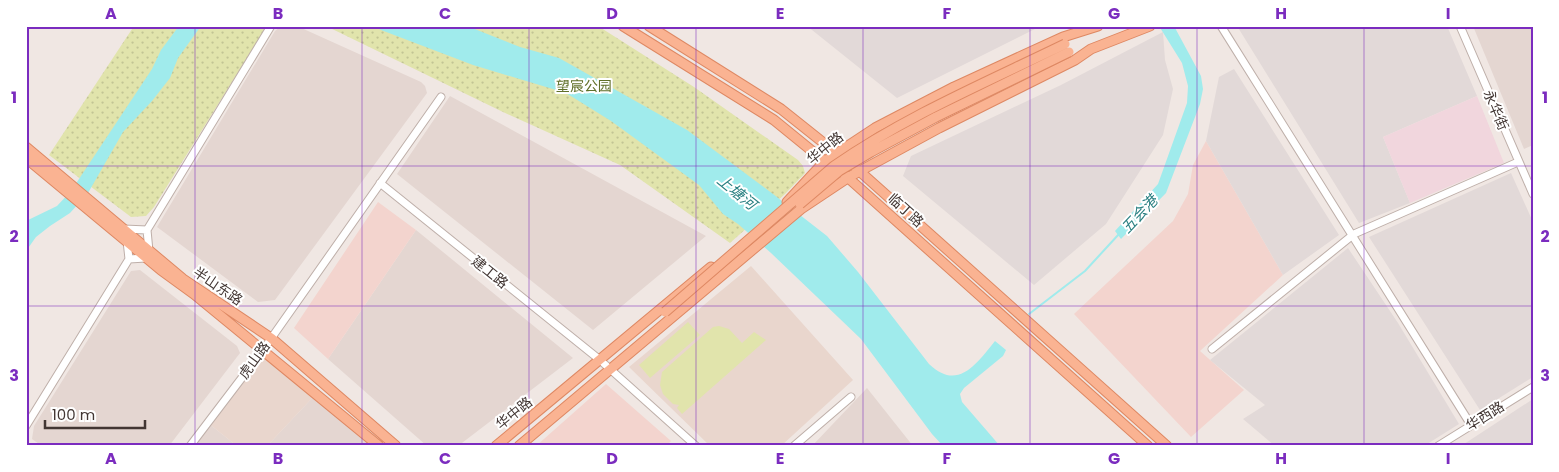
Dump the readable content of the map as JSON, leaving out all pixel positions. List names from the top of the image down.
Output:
{
  "streets": {
    "main road": ["华中路", "临丁路", "半山东路"],
    "street": [
      "永华街",
      "建工路",
      "虎山路",
      "华西路"
    ]
  },
  "crossings": [
    ["华中路", "临丁路"],
    ["华中路", "建工路"],
    ["建工路", "虎山路"],
    ["半山东路", "虎山路"]
  ],
  "water": ["上塘河", "五会港"],
  "parks": ["望宸公园"],
  "scale_bar": "100 m",
  "grid": {
    "columns": [
      "A",
      "B",
      "C",
      "D",
      "E",
      "F",
      "G",
      "H",
      "I"
    ],
    "rows": ["1", "2", "3"]
  }
}
